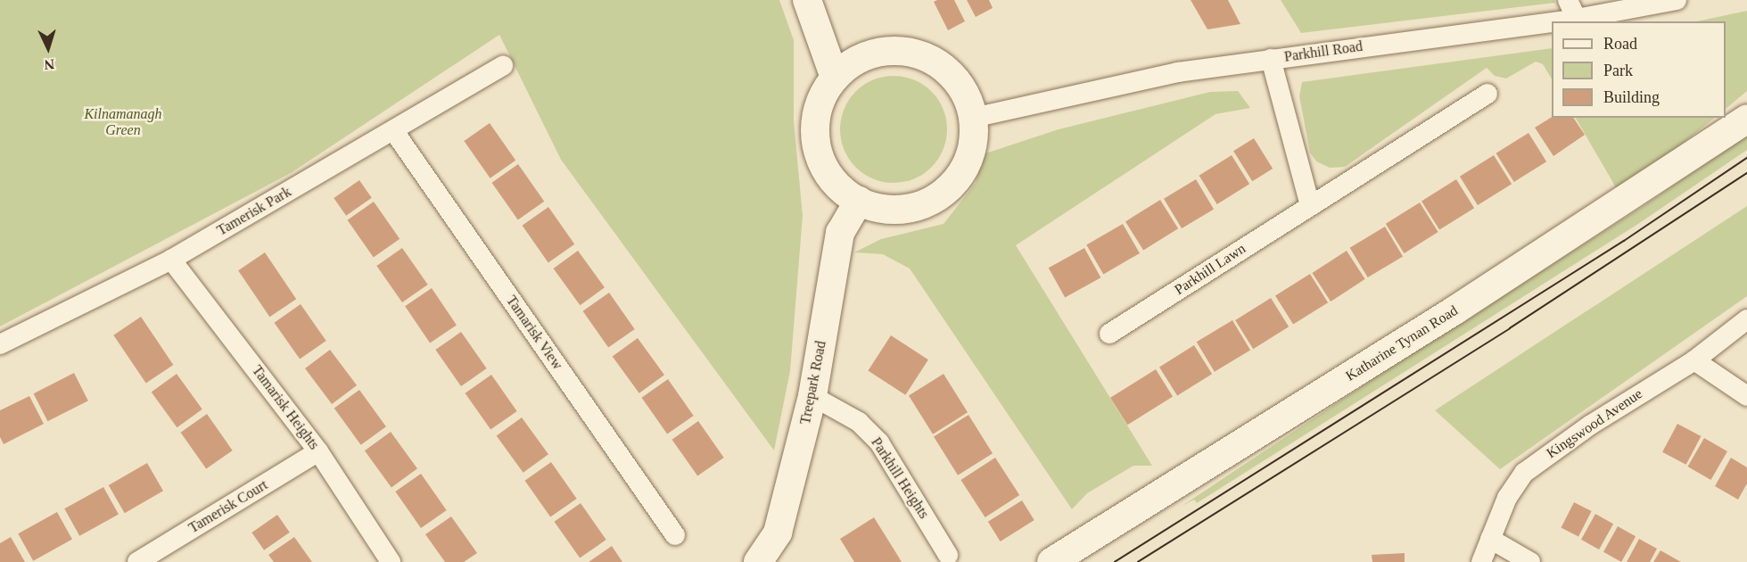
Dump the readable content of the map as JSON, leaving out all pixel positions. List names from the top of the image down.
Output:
{
  "streets": {
    "street": [
      "Parkhill Road",
      "Tamerisk Park",
      "Parkhill Lawn",
      "Tamarisk View",
      "Katharine Tynan Road",
      "Treepark Road",
      "Tamarisk Heights",
      "Kingswood Avenue",
      "Parkhill Heights",
      "Tamerisk Court"
    ]
  },
  "crossings": [
    ["Parkhill Road", "Treepark Road"],
    ["Tamerisk Park", "Tamarisk View"],
    ["Tamerisk Park", "Tamarisk Heights"],
    ["Treepark Road", "Parkhill Heights"],
    ["Tamarisk Heights", "Tamerisk Court"]
  ],
  "parks": ["Kilnamanagh Green"],
  "legend": ["Road", "Park", "Building"],
  "north": "bottom"
}
